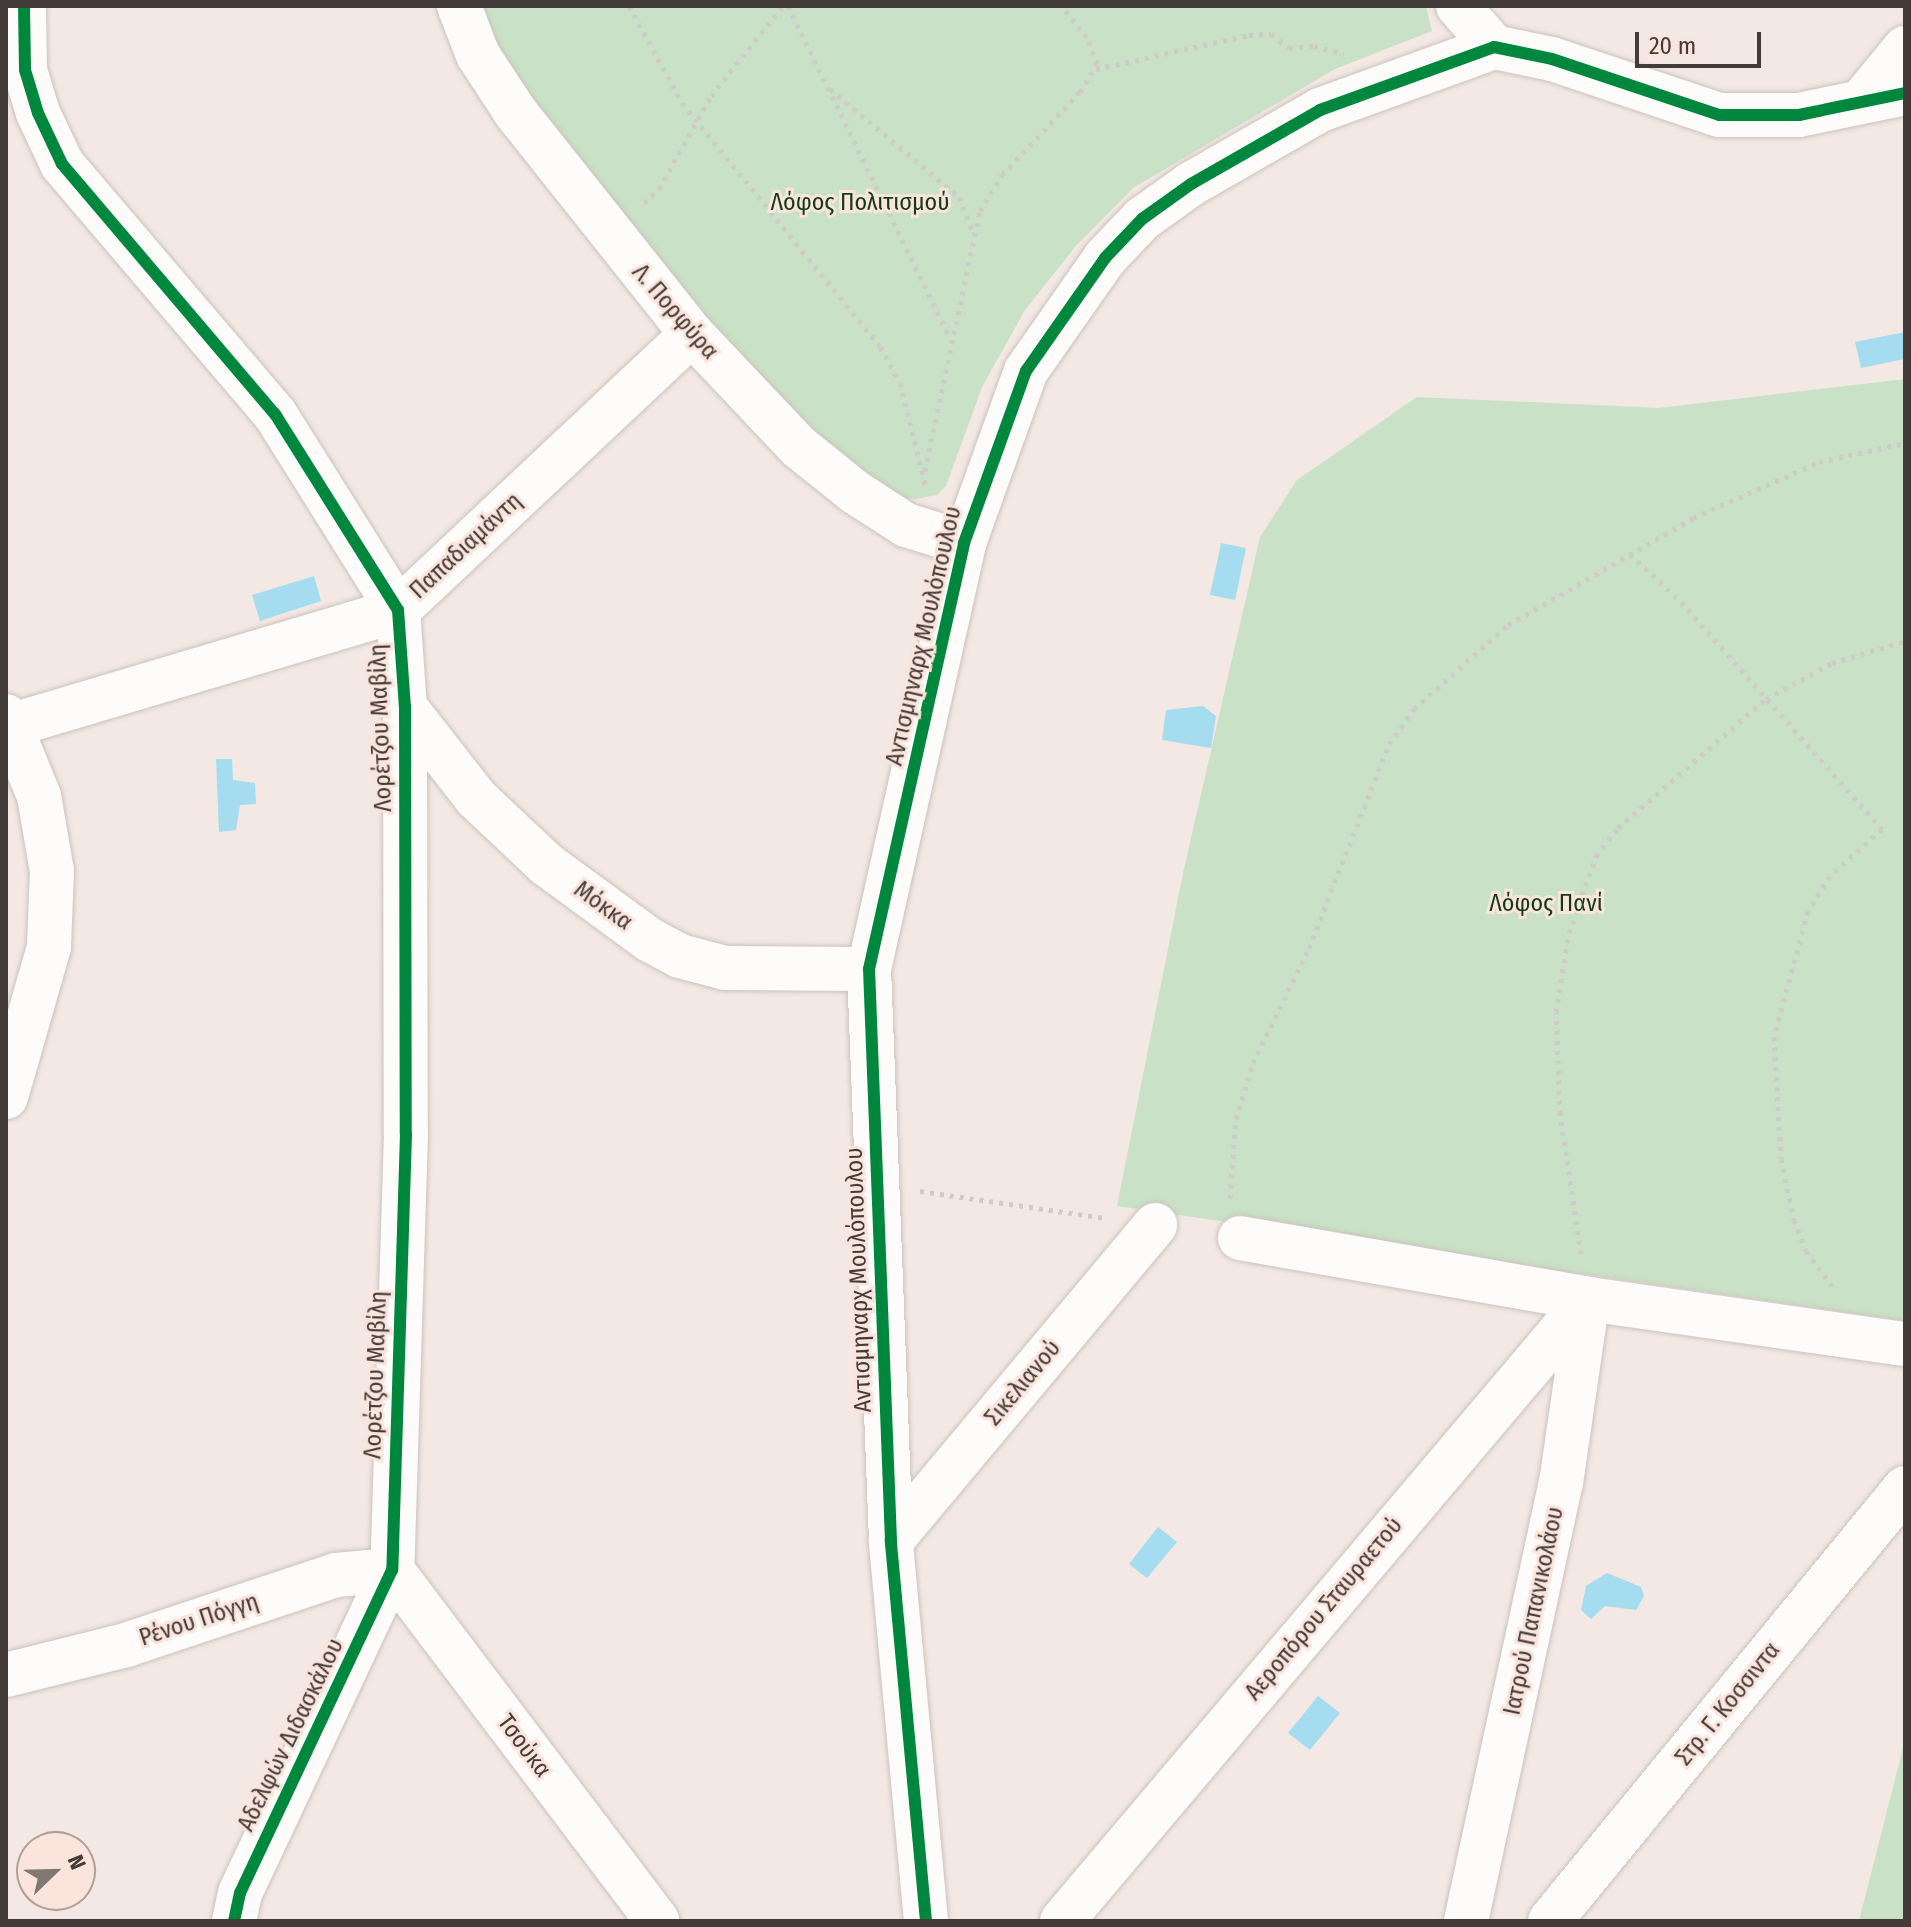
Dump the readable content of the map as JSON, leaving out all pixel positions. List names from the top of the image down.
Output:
{
  "streets": {
    "street": [
      "Λ. Πορφύρα",
      "Παπαδιαμάντη",
      "Αντισμηναρχ Μουλόπουλου",
      "Λορέτζου Μαβίλη",
      "Μόκκα",
      "Σικελιανού",
      "Αεροπόρου Σταυραετού",
      "Ιατρού Παπανικολάου",
      "Ρένου Πόγγη",
      "Στρ. Γ. Κοσσιντα",
      "Αδελφών Διδασκάλου",
      "Τσούκα"
    ]
  },
  "crossings": [
    ["Λ. Πορφύρα", "Παπαδιαμάντη"],
    ["Λ. Πορφύρα", "Αντισμηναρχ Μουλόπουλου"],
    ["Παπαδιαμάντη", "Λορέτζου Μαβίλη"],
    ["Αντισμηναρχ Μουλόπουλου", "Μόκκα"],
    ["Αντισμηναρχ Μουλόπουλου", "Σικελιανού"],
    ["Λορέτζου Μαβίλη", "Μόκκα"],
    ["Λορέτζου Μαβίλη", "Ρένου Πόγγη"],
    ["Λορέτζου Μαβίλη", "Αδελφών Διδασκάλου"],
    ["Λορέτζου Μαβίλη", "Τσούκα"],
    ["Αεροπόρου Σταυραετού", "Ιατρού Παπανικολάου"],
    ["Ρένου Πόγγη", "Αδελφών Διδασκάλου"],
    ["Ρένου Πόγγη", "Τσούκα"],
    ["Αδελφών Διδασκάλου", "Τσούκα"]
  ],
  "parks": ["Λόφος Πολιτισμού", "Λόφος Πανί"],
  "scale_bar": "20 m",
  "north": "top right"
}
